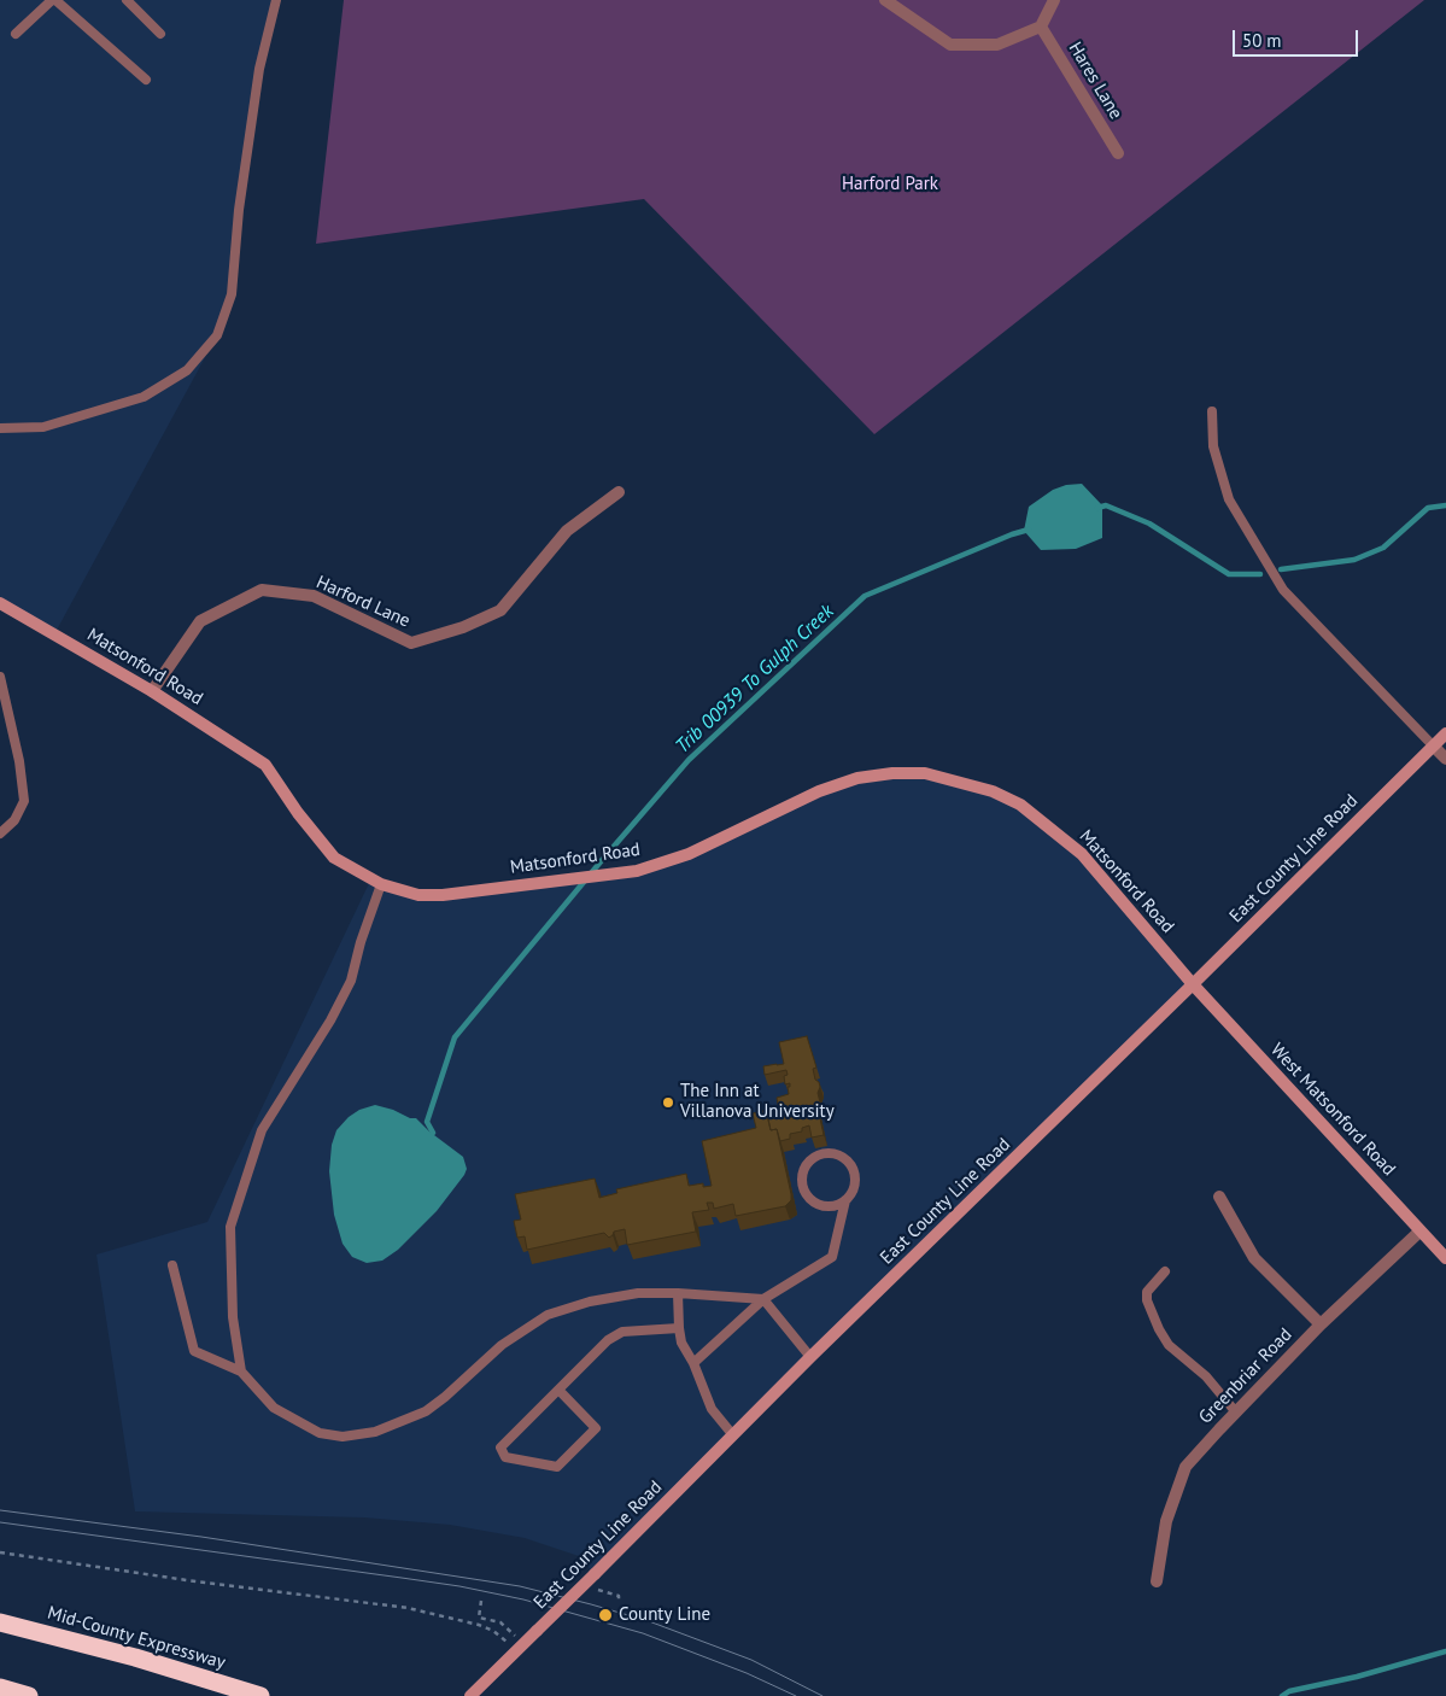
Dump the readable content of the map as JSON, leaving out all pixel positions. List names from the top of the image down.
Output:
{
  "streets": {
    "highway": ["Mid-County Expressway"],
    "main road": ["Matsonford Road", "East County Line Road", "West Matsonford Road"],
    "street": ["Hares Lane", "Harford Lane", "Greenbriar Road"]
  },
  "crossings": [
    ["Harford Lane", "Matsonford Road"],
    ["Matsonford Road", "East County Line Road"],
    ["Matsonford Road", "West Matsonford Road"],
    ["East County Line Road", "West Matsonford Road"],
    ["West Matsonford Road", "Greenbriar Road"]
  ],
  "water": ["Trib 00939 To Gulph Creek"],
  "parks": ["Harford Park"],
  "places": ["The Inn at Villanova University", "County Line"],
  "scale_bar": "50 m"
}
